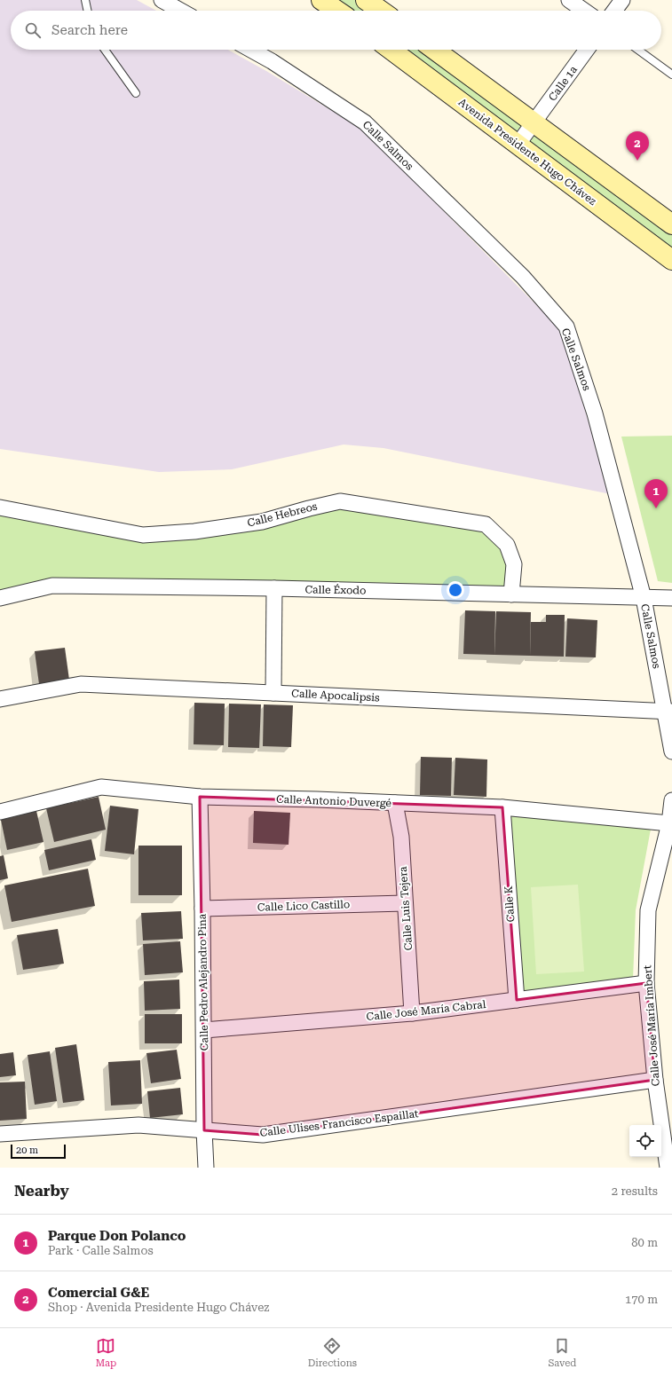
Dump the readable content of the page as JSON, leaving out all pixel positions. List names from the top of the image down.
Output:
{
  "streets": {
    "main road": ["Avenida Presidente Hugo Chávez"],
    "street": [
      "Calle 1a",
      "Calle Salmos",
      "Calle Hebreos",
      "Calle Éxodo",
      "Calle Apocalipsis",
      "Calle Antonio Duvergé",
      "Calle K",
      "Calle Lico Castillo",
      "Calle Luis Tejera",
      "Calle Pedro Alejandro Pina",
      "Calle José María Cabral",
      "Calle José María Imbert",
      "Calle Ulises Francisco Espaillat"
    ]
  },
  "crossings": [
    ["Calle 1a", "Avenida Presidente Hugo Chávez"],
    ["Calle Salmos", "Calle Éxodo"],
    ["Calle Salmos", "Calle Apocalipsis"],
    ["Calle Hebreos", "Calle Éxodo"],
    ["Calle Antonio Duvergé", "Calle K"],
    ["Calle Antonio Duvergé", "Calle Luis Tejera"],
    ["Calle Antonio Duvergé", "Calle Pedro Alejandro Pina"],
    ["Calle Antonio Duvergé", "Calle José María Imbert"],
    ["Calle K", "Calle José María Cabral"],
    ["Calle Lico Castillo", "Calle Luis Tejera"],
    ["Calle Lico Castillo", "Calle Pedro Alejandro Pina"],
    ["Calle Luis Tejera", "Calle José María Cabral"],
    ["Calle Pedro Alejandro Pina", "Calle José María Cabral"],
    ["Calle Pedro Alejandro Pina", "Calle Ulises Francisco Espaillat"],
    ["Calle José María Cabral", "Calle José María Imbert"],
    ["Calle José María Imbert", "Calle Ulises Francisco Espaillat"]
  ],
  "scale_bar": "20 m",
  "page": {
    "search": "Search here",
    "pins": ["2", "1"],
    "scale": "20 m",
    "heading": ["Nearby", "2 results"],
    "list": [
      {
        "mark": "1",
        "name": "Parque Don Polanco",
        "note": "Park · Calle Salmos",
        "value": "80 m"
      },
      {
        "mark": "2",
        "name": "Comercial G&E",
        "note": "Shop · Avenida Presidente Hugo Chávez",
        "value": "170 m"
      }
    ],
    "nav": ["Map", "Directions", "Saved"]
  }
}
